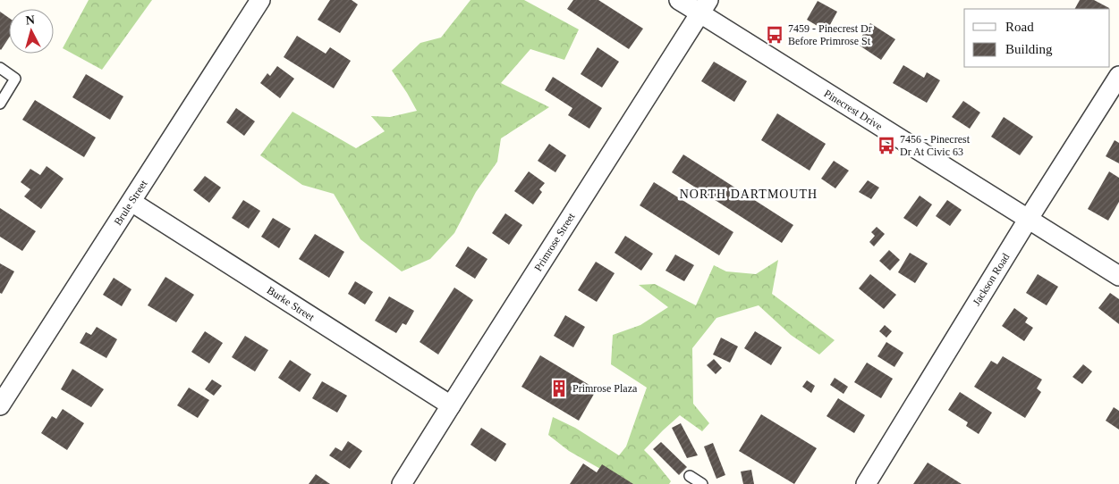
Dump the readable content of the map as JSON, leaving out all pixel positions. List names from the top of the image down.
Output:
{
  "streets": {
    "street": [
      "Pinecrest Drive",
      "Brule Street",
      "Primrose Street",
      "Jackson Road",
      "Burke Street"
    ]
  },
  "crossings": [
    ["Pinecrest Drive", "Primrose Street"],
    ["Pinecrest Drive", "Jackson Road"],
    ["Brule Street", "Burke Street"],
    ["Primrose Street", "Burke Street"]
  ],
  "districts": ["NORTH DARTMOUTH"],
  "places": {
    "bus stop": ["7459 - Pinecrest Dr Before Primrose St", "7456 - Pinecrest Dr At Civic 63"],
    "building": ["Primrose Plaza"]
  },
  "legend": ["Road", "Building"],
  "north": "top"
}
